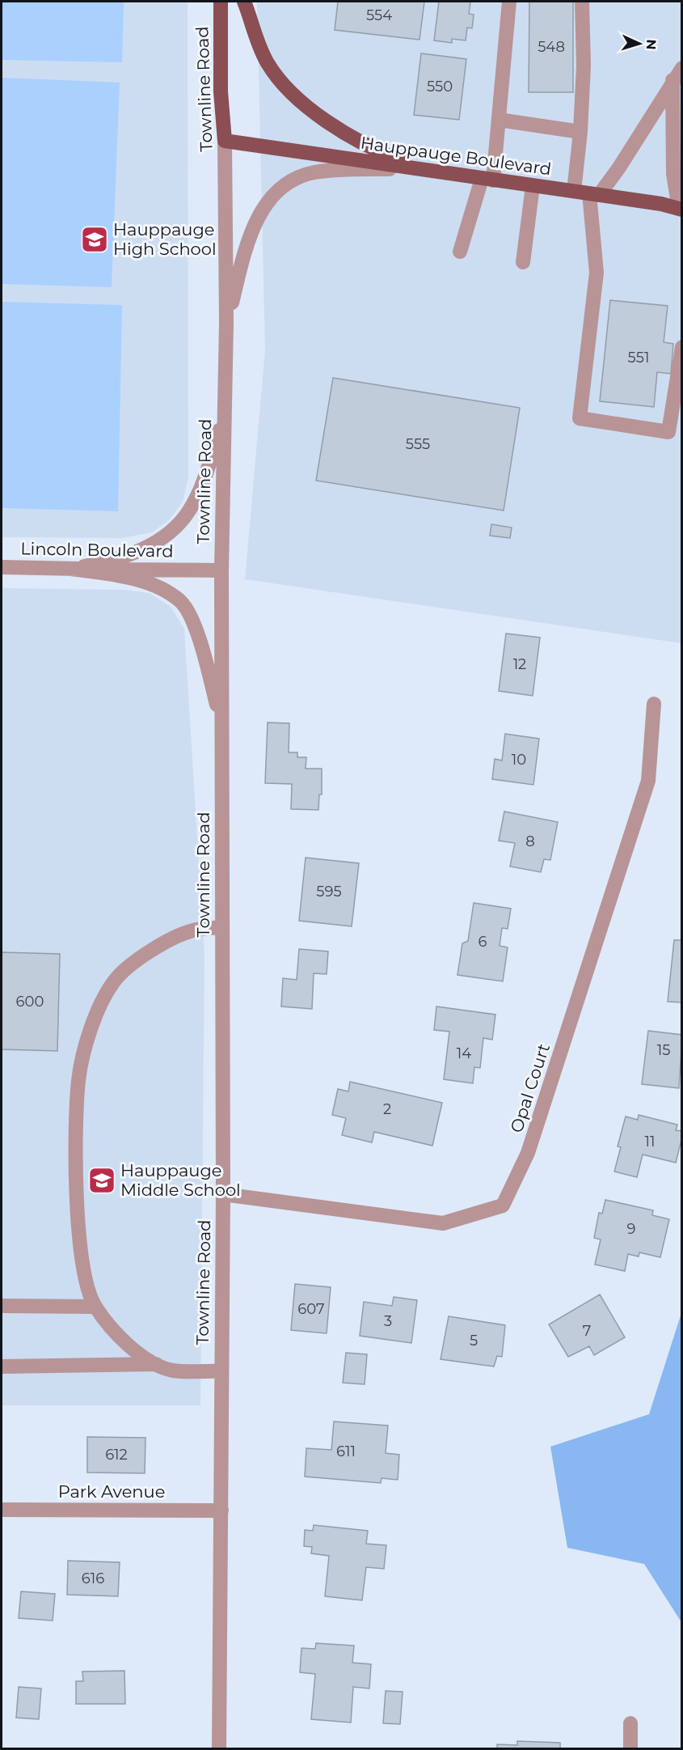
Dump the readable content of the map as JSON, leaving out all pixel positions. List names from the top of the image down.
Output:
{
  "streets": {
    "main road": ["Townline Road", "Hauppauge Boulevard"],
    "street": ["Lincoln Boulevard", "Opal Court", "Park Avenue"]
  },
  "crossings": [
    ["Townline Road", "Hauppauge Boulevard"],
    ["Townline Road", "Lincoln Boulevard"],
    ["Townline Road", "Opal Court"],
    ["Townline Road", "Park Avenue"]
  ],
  "places": {
    "school or university": ["Hauppauge High School", "Hauppauge Middle School"]
  },
  "house_numbers": [
    "554",
    "548",
    "550",
    "551",
    "555",
    "12",
    "10",
    "8",
    "595",
    "6",
    "600",
    "15",
    "14",
    "2",
    "11",
    "9",
    "607",
    "3",
    "7",
    "5",
    "611",
    "612",
    "616"
  ],
  "north": "right"
}
